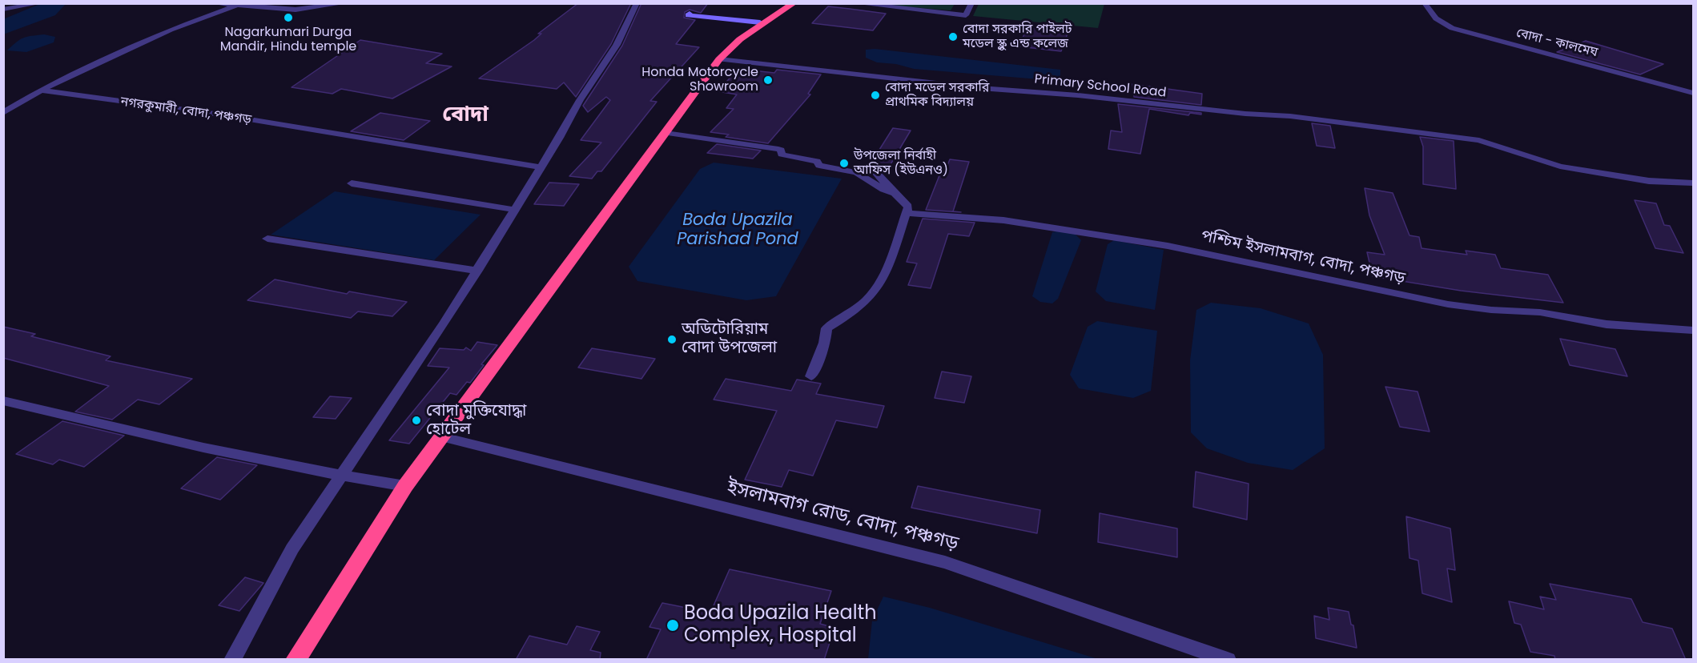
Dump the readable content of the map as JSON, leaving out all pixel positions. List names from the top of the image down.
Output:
{
  "streets": {
    "street": [
      "বোদা - কালমেঘ",
      "Primary School Road",
      "নগরকুমারী, বোদা, পঞ্চগড়",
      "পশ্চিম ইসলামবাগ, বোদা, পঞ্চগড়",
      "ইসলামবাগ রোড, বোদা, পঞ্চগড়"
    ]
  },
  "districts": ["বোদা"],
  "water": ["Boda Upazila Parishad Pond"],
  "places": [
    "Nagarkumari Durga Mandir, Hindu temple",
    "বোদা সরকারি পাইলট মডেল স্কুল এন্ড কলেজ",
    "Honda Motorcycle Showroom",
    "বোদা মডেল সরকারি প্রাথমিক বিদ্যালয়",
    "উপজেলা নির্বাহী আফিস (ইউএনও)",
    "অডিটোরিয়াম বোদা উপজেলা",
    "বোদা মুক্তিযোদ্ধা হোটেল",
    "Boda Upazila Health Complex, Hospital"
  ]
}
